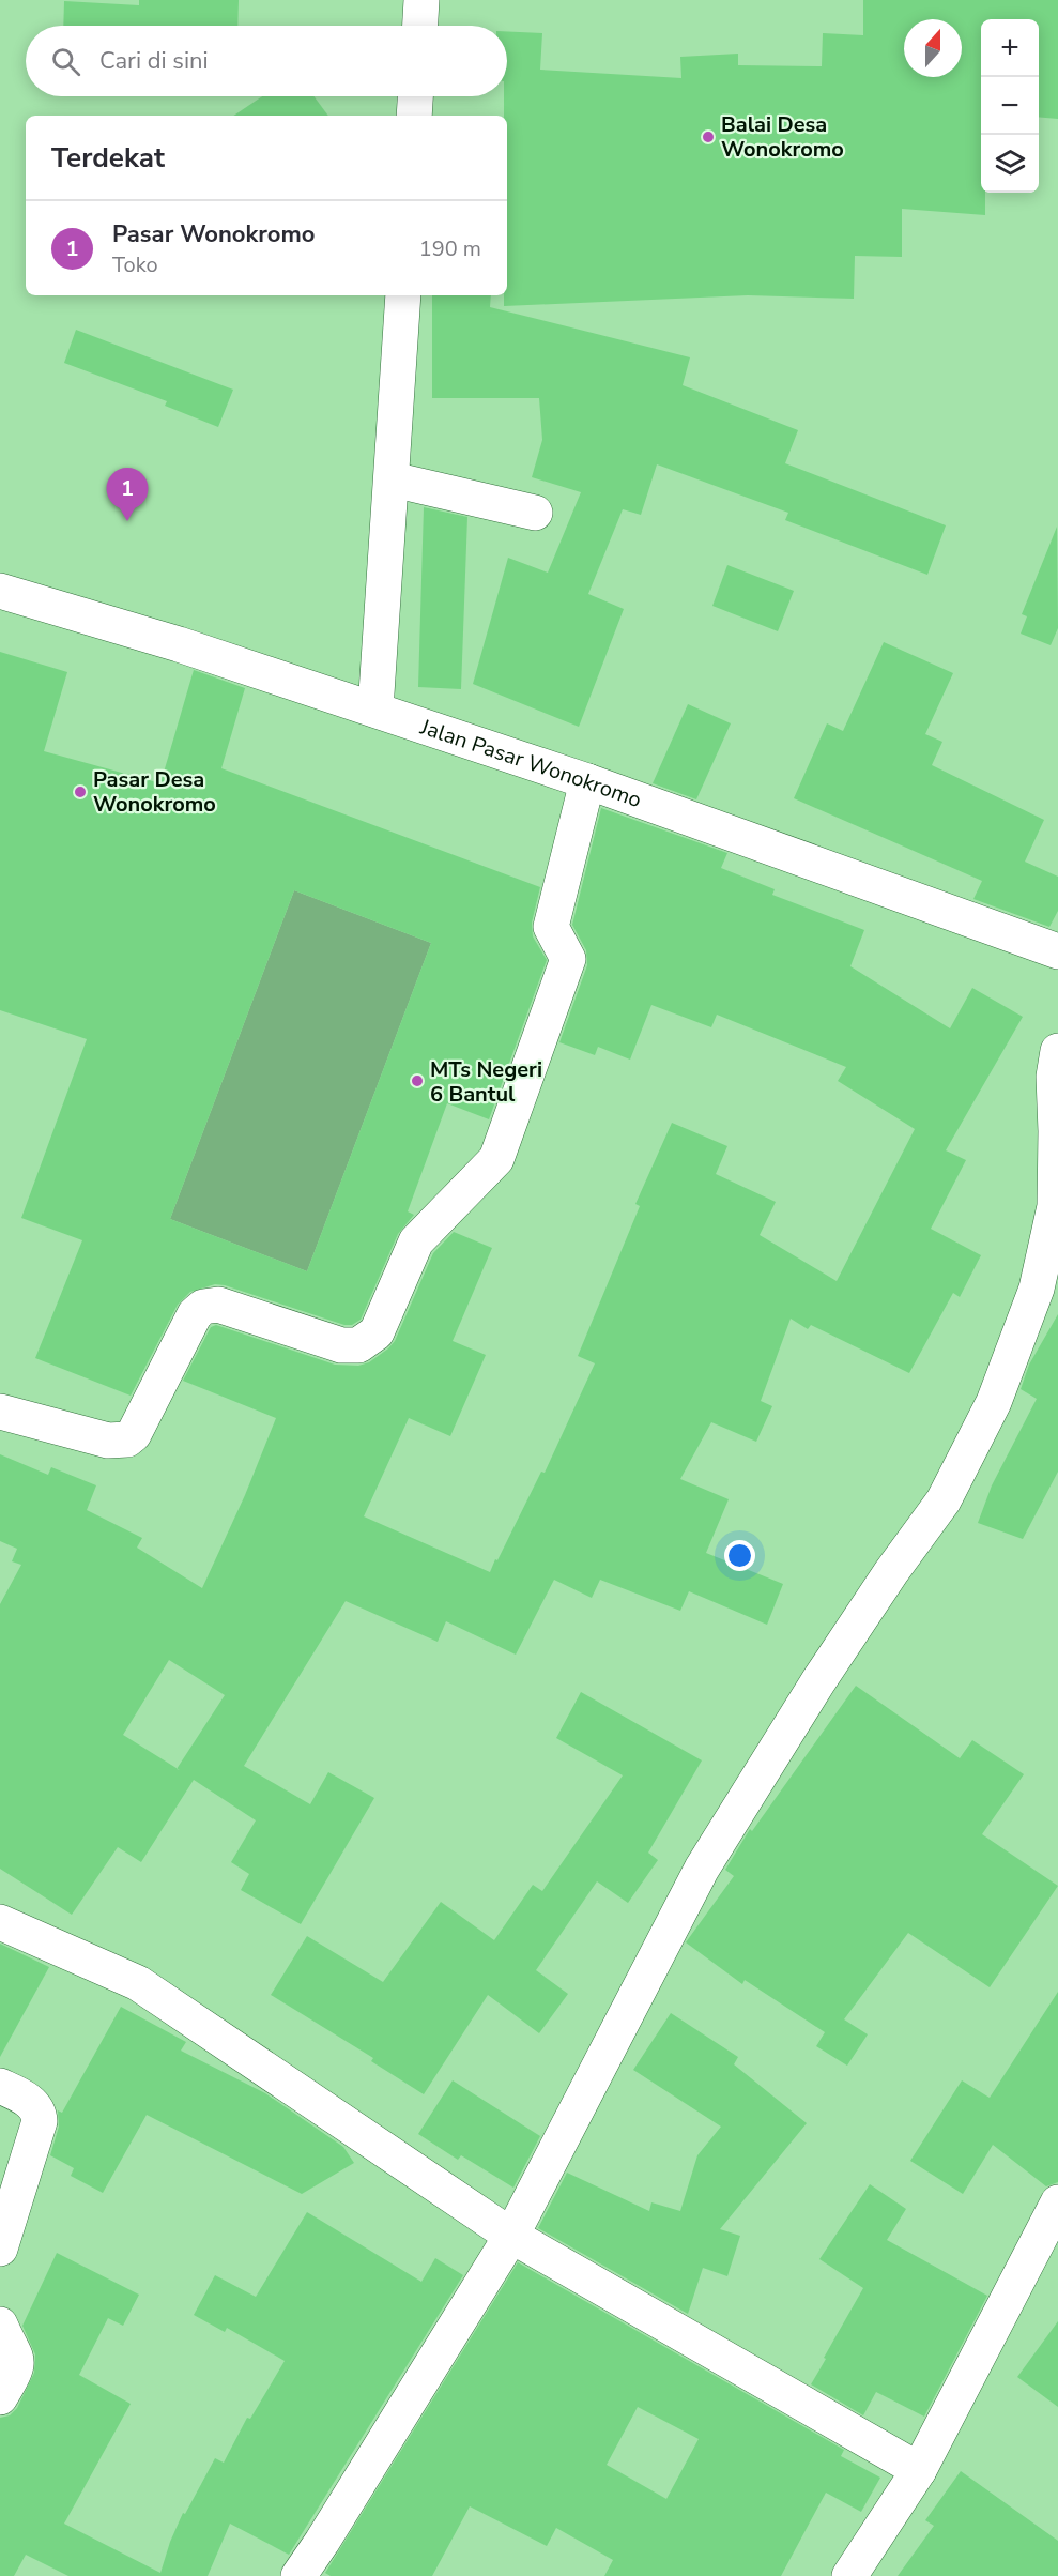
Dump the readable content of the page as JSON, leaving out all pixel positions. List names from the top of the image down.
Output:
{
  "streets": {
    "street": ["Jalan Pasar Wonokromo"]
  },
  "places": ["Balai Desa Wonokromo", "Pasar Desa Wonokromo", "MTs Negeri 6 Bantul"],
  "north": "top",
  "page": {
    "map_buttons": ["+", "−"],
    "search": "Cari di sini",
    "heading": "Terdekat",
    "list": [
      {
        "mark": "1",
        "name": "Pasar Wonokromo",
        "note": "Toko",
        "value": "190 m"
      }
    ],
    "pins": "1"
  }
}
